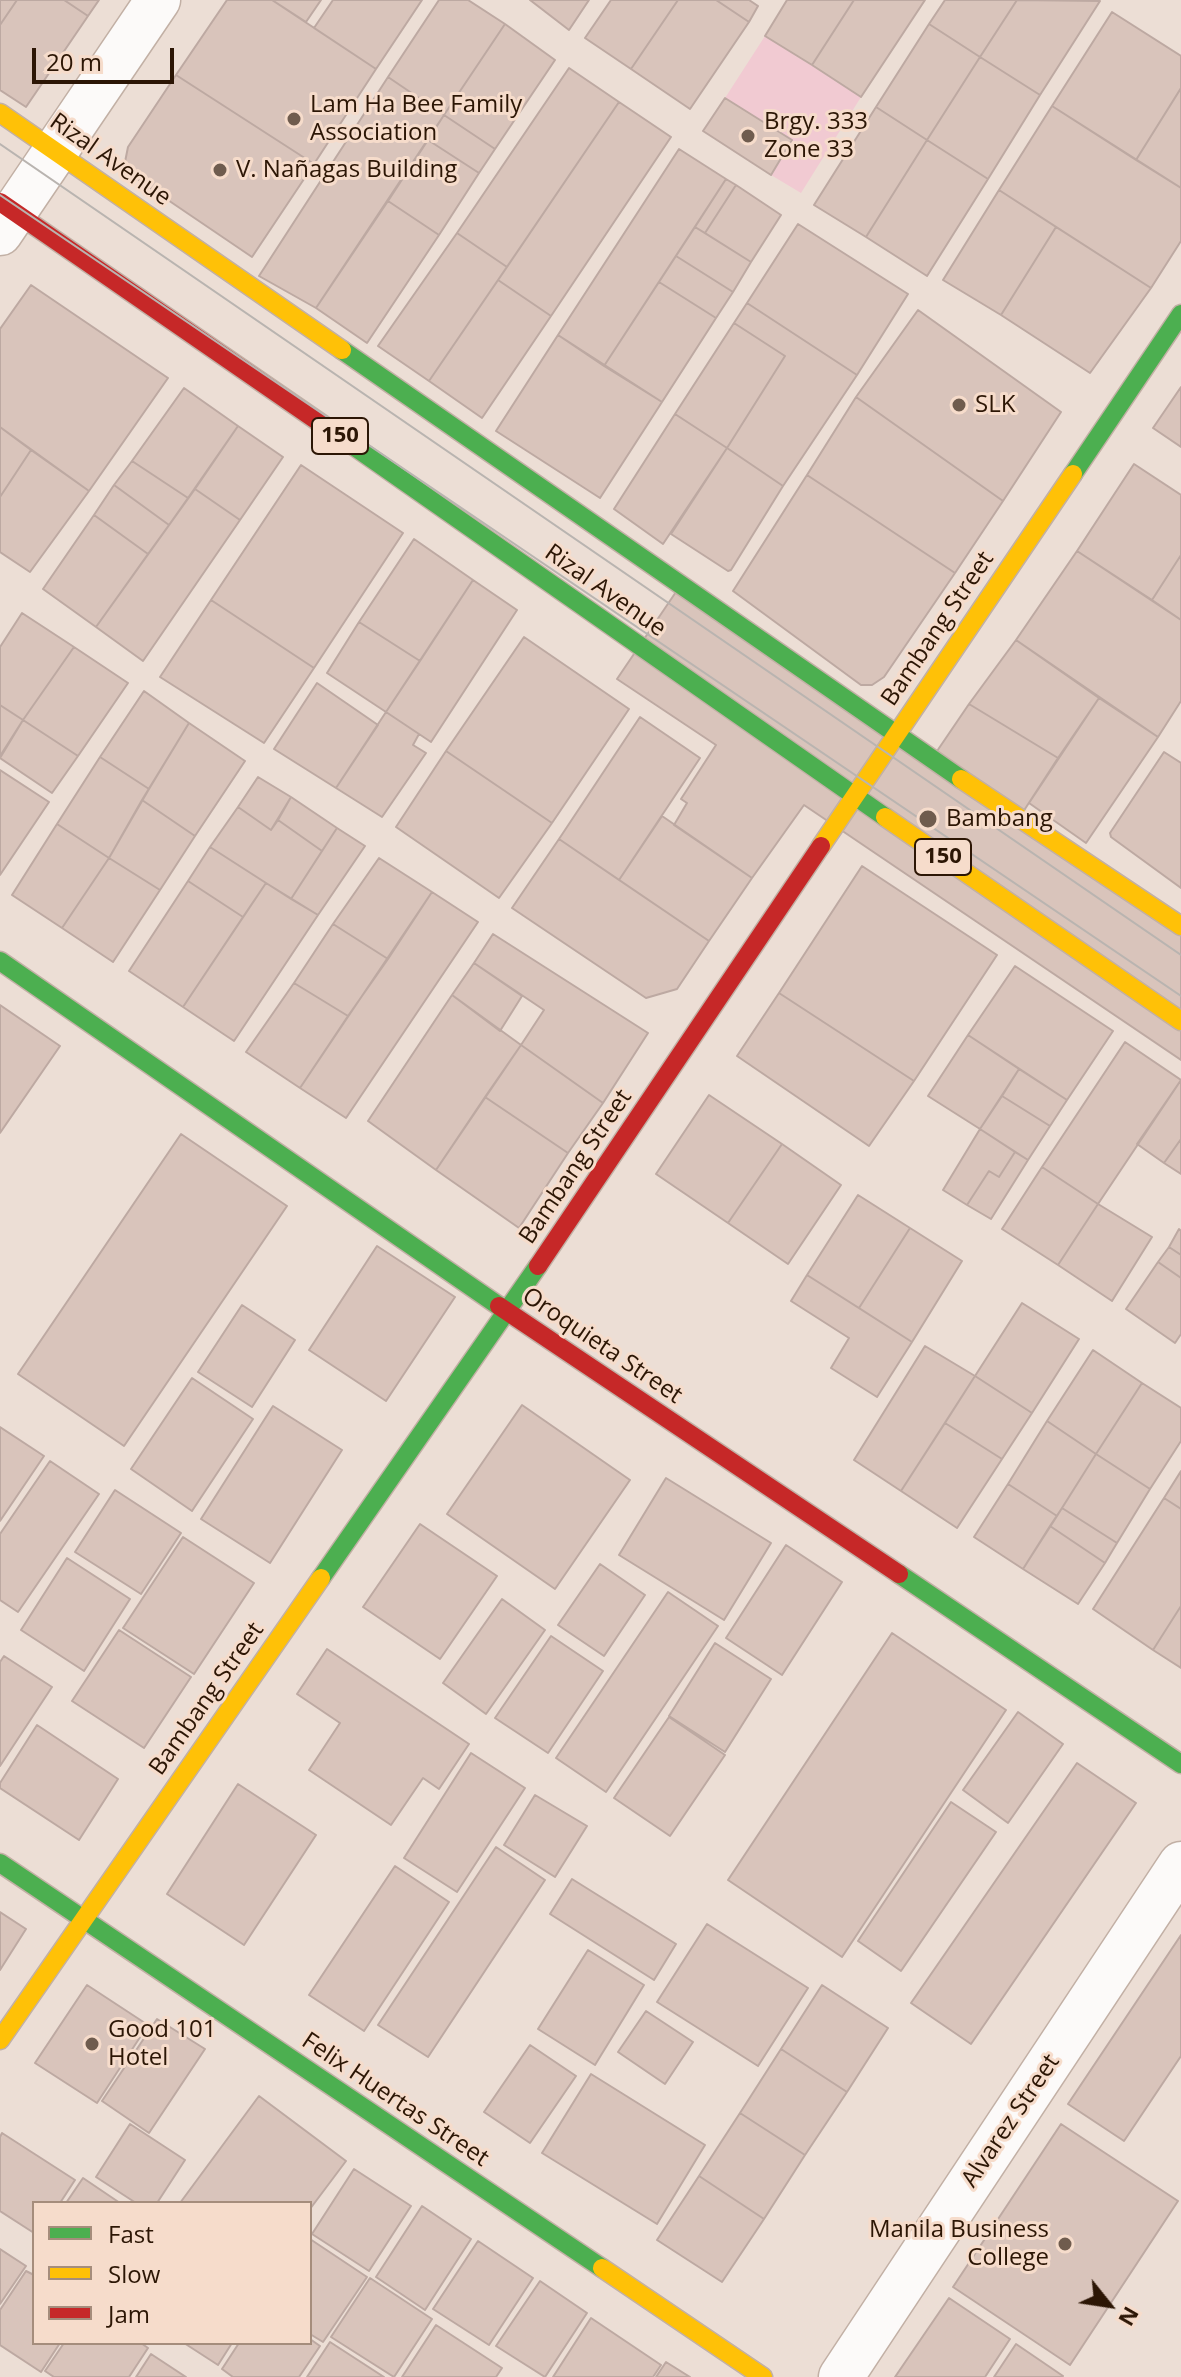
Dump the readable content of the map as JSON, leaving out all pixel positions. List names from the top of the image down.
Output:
{
  "streets": {
    "street": [
      "Rizal Avenue",
      "150",
      "Bambang Street",
      "Oroquieta Street",
      "Felix Huertas Street",
      "Alvarez Street"
    ]
  },
  "crossings": [
    ["Rizal Avenue", "Bambang Street"],
    ["Bambang Street", "Oroquieta Street"],
    ["Bambang Street", "Felix Huertas Street"]
  ],
  "places": [
    "Lam Ha Bee Family Association",
    "Brgy. 333 Zone 33",
    "V. Nañagas Building",
    "SLK",
    "Bambang",
    "Good 101 Hotel",
    "Manila Business College"
  ],
  "legend": ["Fast", "Slow", "Jam"],
  "scale_bar": "20 m",
  "north": "bottom right"
}
